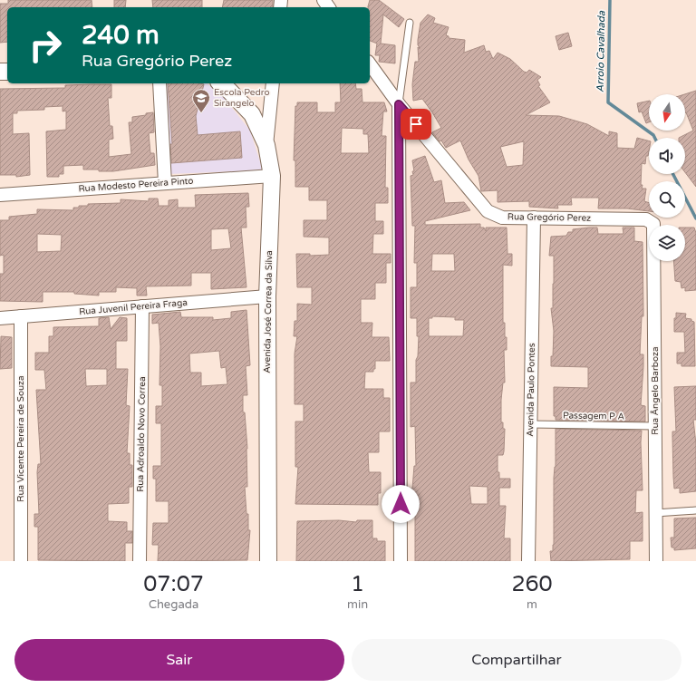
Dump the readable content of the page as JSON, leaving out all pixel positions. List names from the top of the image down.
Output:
{
  "streets": {
    "street": [
      "Rua Modesto Pereira Pinto",
      "Rua Gregório Perez",
      "Rua Juvenil Pereira Fraga",
      "Avenida José Correa da Silva",
      "Avenida Paulo Pontes",
      "Rua Ângelo Barboza",
      "Rua Adroaldo Novo Correa",
      "Rua Vicente Pereira de Souza"
    ],
    "lane": ["Passagem P A"]
  },
  "crossings": [
    ["Rua Modesto Pereira Pinto", "Avenida José Correa da Silva"],
    ["Rua Gregório Perez", "Avenida Paulo Pontes"],
    ["Rua Gregório Perez", "Rua Ângelo Barboza"],
    ["Rua Juvenil Pereira Fraga", "Avenida José Correa da Silva"],
    ["Rua Juvenil Pereira Fraga", "Rua Adroaldo Novo Correa"],
    ["Rua Juvenil Pereira Fraga", "Rua Vicente Pereira de Souza"],
    ["Avenida Paulo Pontes", "Passagem P A"],
    ["Rua Ângelo Barboza", "Passagem P A"]
  ],
  "water": ["Arroio Cavalhada"],
  "places": {
    "school or university": ["Escola Pedro Sirangelo"]
  },
  "north": "bottom",
  "page": {
    "turn": ["240 m", "Rua Gregório Perez"],
    "eta": [
      "07:07",
      "Chegada",
      "1",
      "min",
      "260",
      "m"
    ],
    "buttons": ["Sair", "Compartilhar"]
  }
}
